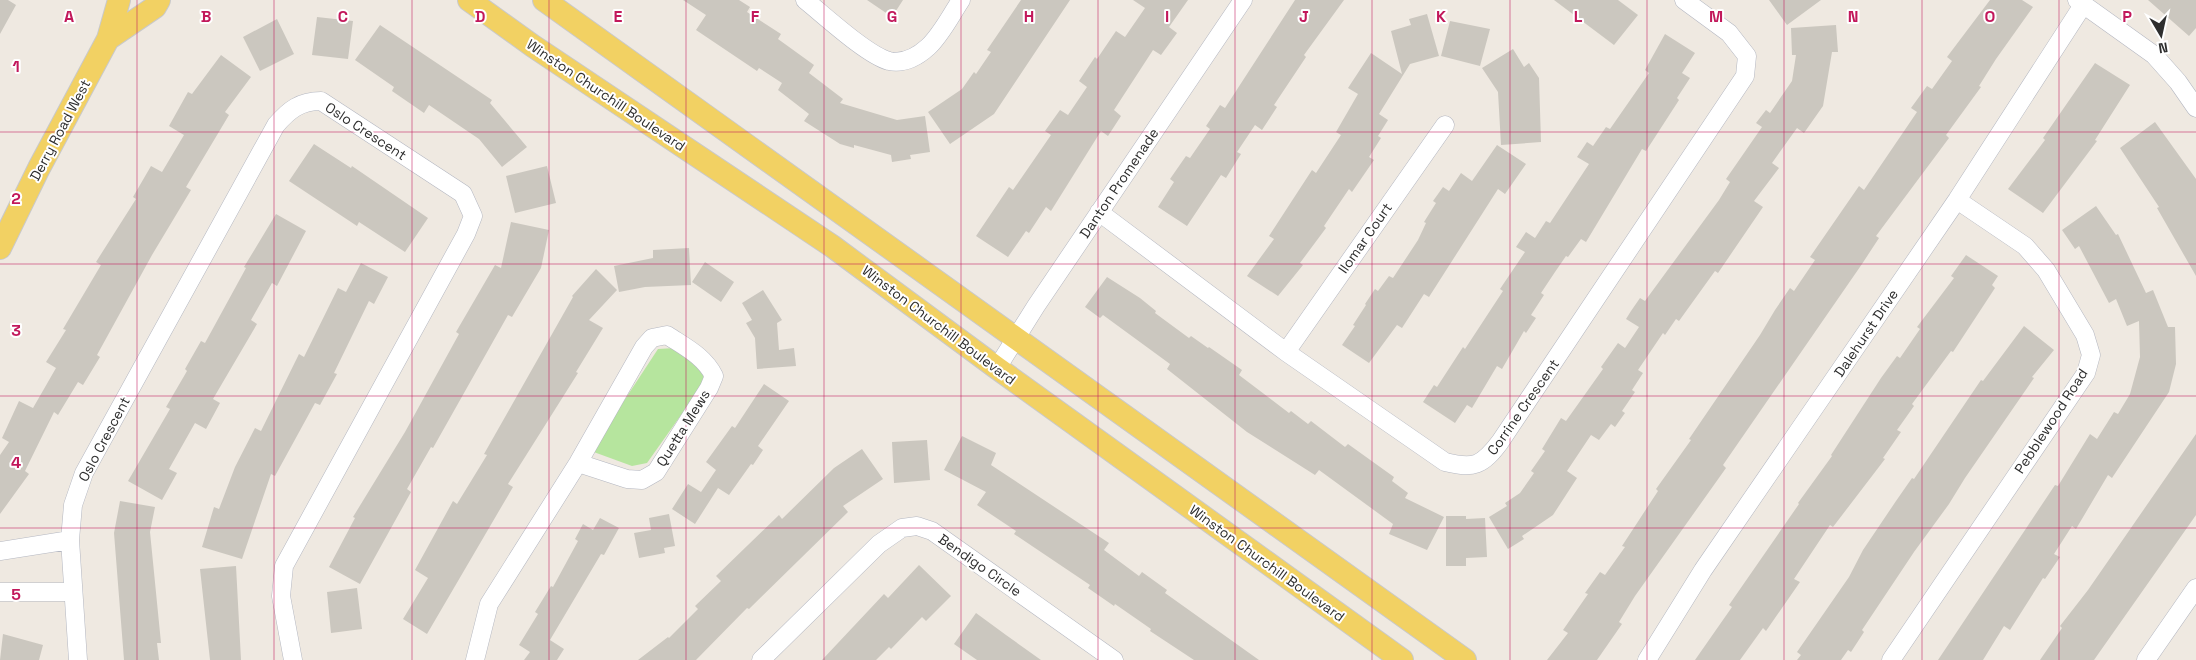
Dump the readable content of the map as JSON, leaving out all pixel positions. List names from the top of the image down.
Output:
{
  "streets": {
    "main road": ["Winston Churchill Boulevard", "Derry Road West"],
    "street": [
      "Oslo Crescent",
      "Danton Promenade",
      "Ilomar Court",
      "Dalehurst Drive",
      "Corrine Crescent",
      "Pebblewood Road",
      "Quetta Mews",
      "Bendigo Circle"
    ]
  },
  "crossings": [
    ["Winston Churchill Boulevard", "Danton Promenade"],
    ["Danton Promenade", "Corrine Crescent"],
    ["Ilomar Court", "Corrine Crescent"],
    ["Dalehurst Drive", "Pebblewood Road"]
  ],
  "north": "bottom",
  "grid": {
    "columns": [
      "A",
      "B",
      "C",
      "D",
      "E",
      "F",
      "G",
      "H",
      "I",
      "J",
      "K",
      "L",
      "M",
      "N",
      "O",
      "P"
    ],
    "rows": [
      "1",
      "2",
      "3",
      "4",
      "5"
    ]
  }
}
